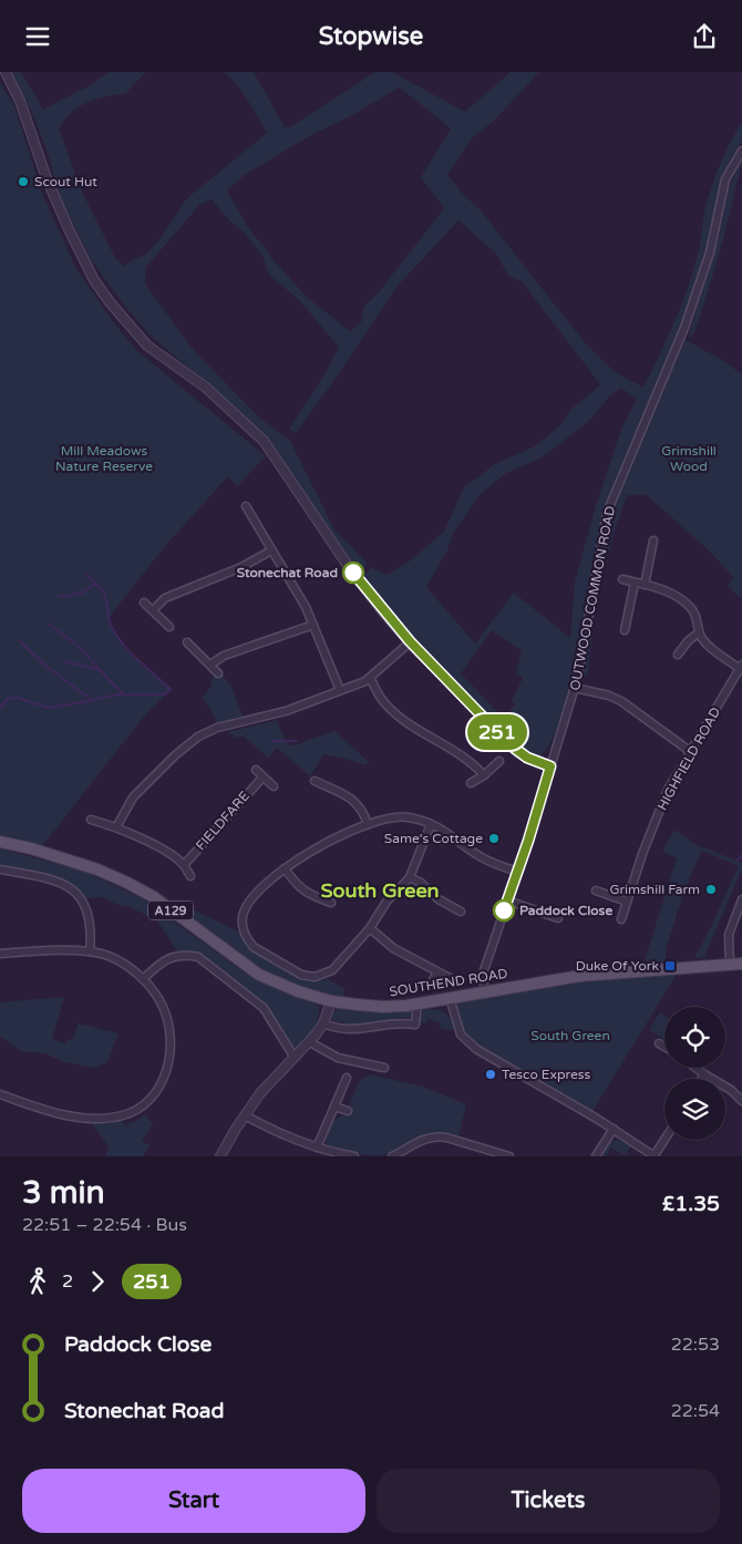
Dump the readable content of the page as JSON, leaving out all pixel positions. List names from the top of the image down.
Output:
{
  "streets": {
    "main road": ["A129", "SOUTHEND ROAD"],
    "street": ["OUTWOOD COMMON ROAD", "HIGHFIELD ROAD", "FIELDFARE"]
  },
  "crossings": [
    ["OUTWOOD COMMON ROAD", "SOUTHEND ROAD"]
  ],
  "districts": ["South Green"],
  "parks": ["Mill Meadows Nature Reserve", "Grimshill Wood", "South Green"],
  "places": {
    "other": [
      "Scout Hut",
      "Stonechat Road",
      "Same's Cottage",
      "Grimshill Farm",
      "Paddock Close",
      "Tesco Express"
    ],
    "transit": ["Duke Of York"]
  },
  "lines": ["bus line 251"],
  "page": {
    "header": "Stopwise",
    "on_map": "251",
    "heading": ["3 min", "22:51 – 22:54 · Bus", "£1.35"],
    "legs": ["2", "251"],
    "list": [
      {
        "name": "Paddock Close",
        "value": "22:53"
      },
      {
        "name": "Stonechat Road",
        "value": "22:54"
      }
    ],
    "buttons": ["Start", "Tickets"]
  }
}
